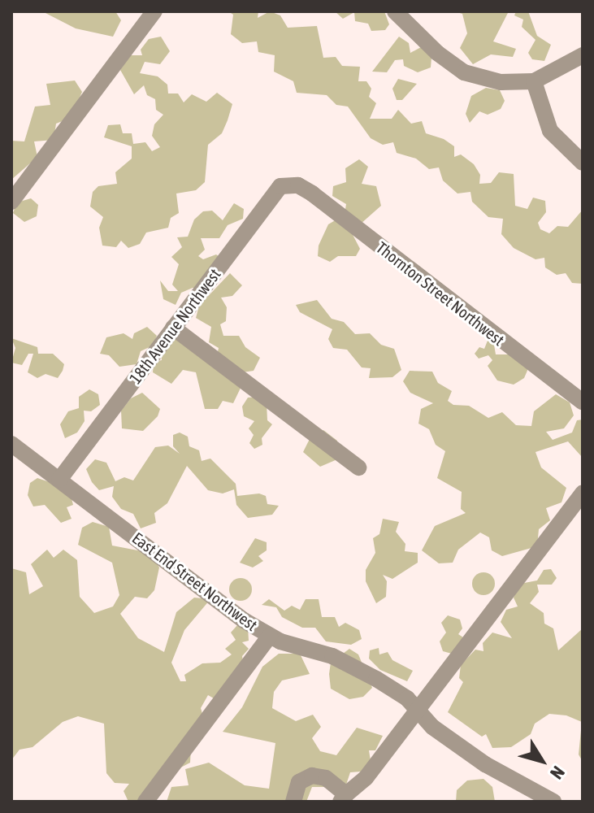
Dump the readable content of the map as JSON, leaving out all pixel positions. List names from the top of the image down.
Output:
{
  "streets": {
    "street": ["Thornton Street Northwest", "18th Avenue Northwest", "East End Street Northwest"]
  },
  "crossings": [
    ["Thornton Street Northwest", "18th Avenue Northwest"],
    ["18th Avenue Northwest", "East End Street Northwest"]
  ],
  "north": "bottom right"
}
